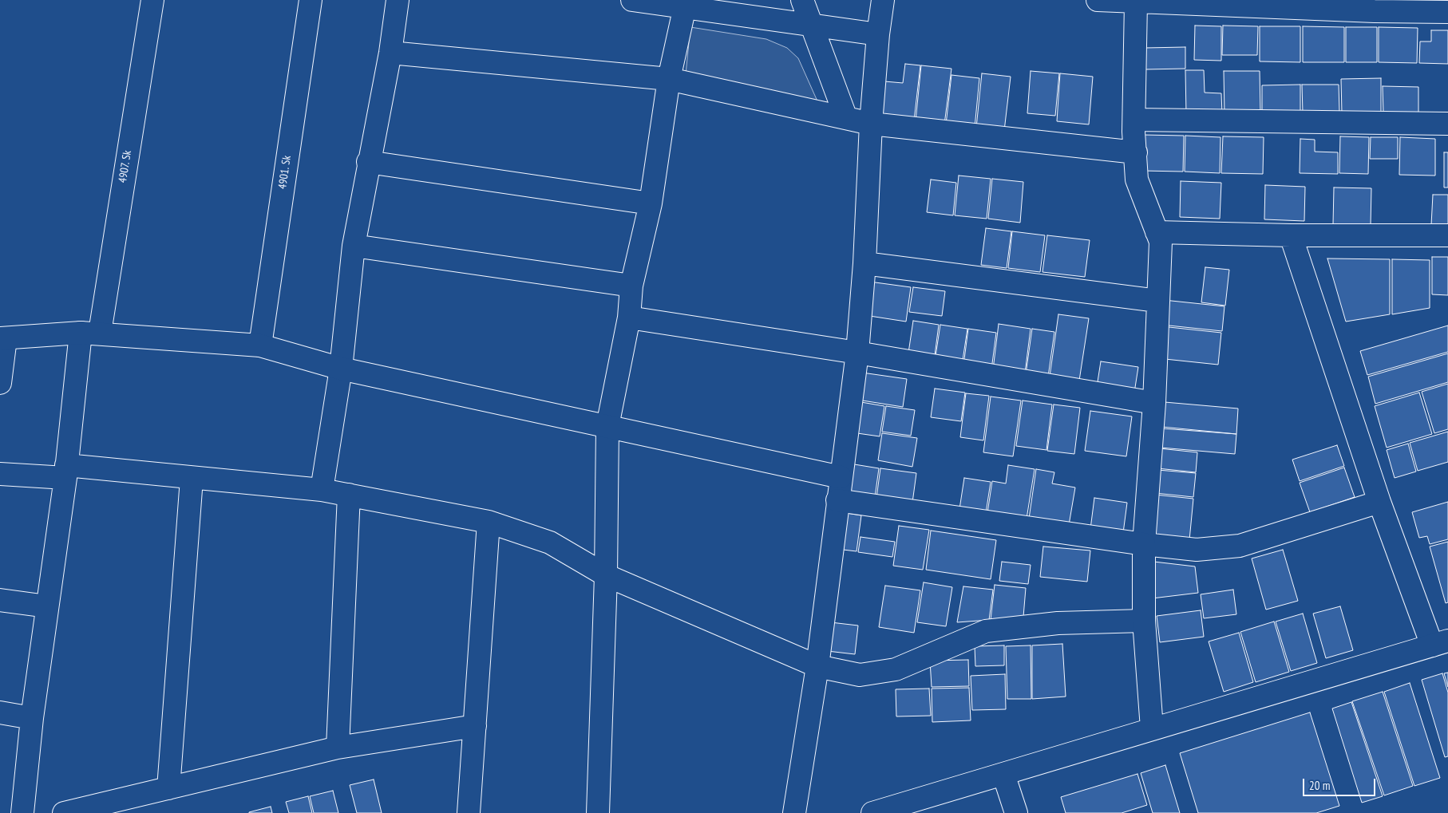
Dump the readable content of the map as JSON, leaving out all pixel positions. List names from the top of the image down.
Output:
{
  "streets": {
    "street": ["4907. Sk", "4901. Sk"]
  },
  "scale_bar": "20 m"
}
